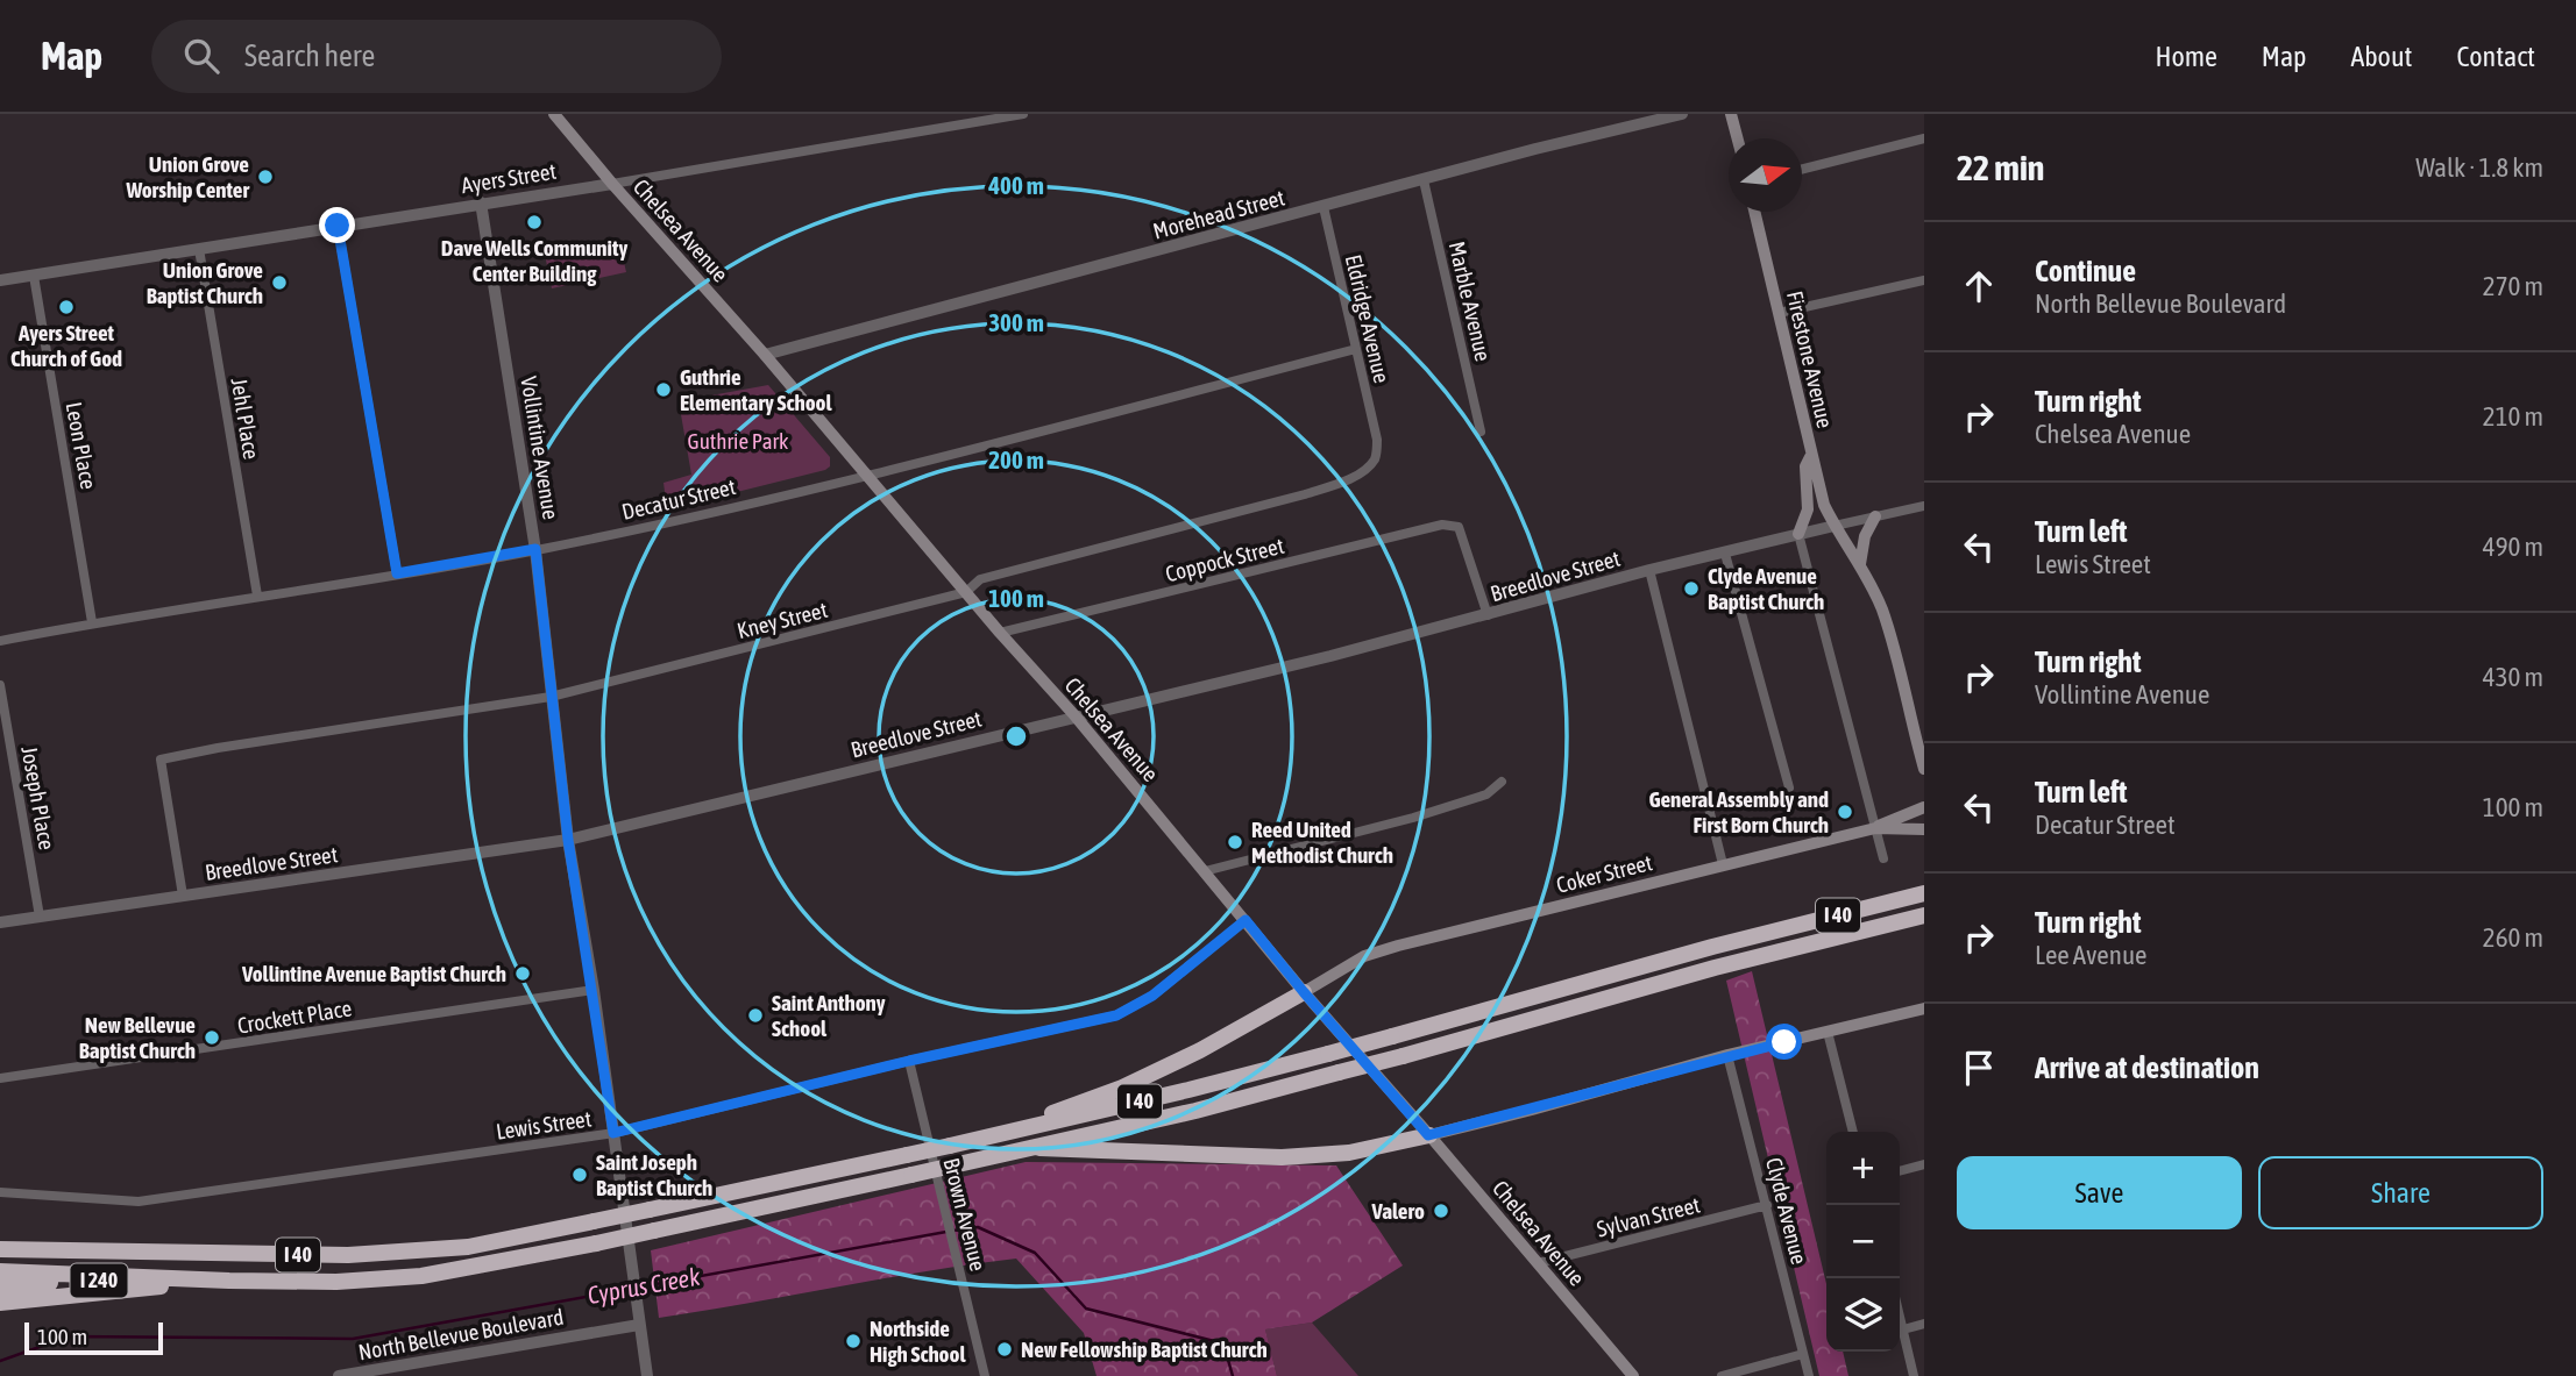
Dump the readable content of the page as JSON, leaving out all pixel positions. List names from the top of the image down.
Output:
{
  "streets": {
    "highway": ["I 40", "I 240"],
    "main road": ["Chelsea Avenue", "Firestone Avenue", "Coker Street"],
    "street": [
      "Ayers Street",
      "Morehead Street",
      "Marble Avenue",
      "Eldridge Avenue",
      "Jehl Place",
      "Leon Place",
      "Vollintine Avenue",
      "Decatur Street",
      "Coppock Street",
      "Breedlove Street",
      "Kney Street",
      "Joseph Place",
      "Crockett Place",
      "Lewis Street",
      "Clyde Avenue",
      "Brown Avenue",
      "Sylvan Street",
      "North Bellevue Boulevard"
    ]
  },
  "crossings": [
    ["Ayers Street", "Chelsea Avenue"],
    ["Ayers Street", "Jehl Place"],
    ["Ayers Street", "Leon Place"],
    ["Ayers Street", "Vollintine Avenue"],
    ["Morehead Street", "Chelsea Avenue"],
    ["Morehead Street", "Marble Avenue"],
    ["Morehead Street", "Eldridge Avenue"],
    ["Chelsea Avenue", "Decatur Street"],
    ["Chelsea Avenue", "Coppock Street"],
    ["Chelsea Avenue", "Breedlove Street"],
    ["Chelsea Avenue", "Kney Street"],
    ["Chelsea Avenue", "Coker Street"],
    ["Chelsea Avenue", "Lewis Street"],
    ["Chelsea Avenue", "Sylvan Street"],
    ["Eldridge Avenue", "Decatur Street"],
    ["Eldridge Avenue", "Kney Street"],
    ["Firestone Avenue", "Breedlove Street"],
    ["Jehl Place", "Decatur Street"],
    ["Leon Place", "Decatur Street"],
    ["Vollintine Avenue", "Decatur Street"],
    ["Vollintine Avenue", "Breedlove Street"],
    ["Vollintine Avenue", "Kney Street"],
    ["Vollintine Avenue", "Crockett Place"],
    ["Vollintine Avenue", "Lewis Street"],
    ["Vollintine Avenue", "North Bellevue Boulevard"],
    ["Coppock Street", "Breedlove Street"],
    ["Breedlove Street", "Kney Street"],
    ["Breedlove Street", "Joseph Place"],
    ["I 40", "I 240"],
    ["Lewis Street", "Brown Avenue"],
    ["Clyde Avenue", "Sylvan Street"]
  ],
  "water": ["Cyprus Creek"],
  "parks": ["Guthrie Park"],
  "places": [
    "Union Grove Worship Center",
    "Dave Wells Community Center Building",
    "Union Grove Baptist Church",
    "Ayers Street Church of God",
    "Guthrie Elementary School",
    "Clyde Avenue Baptist Church",
    "General Assembly and First Born Church",
    "Reed United Methodist Church",
    "Vollintine Avenue Baptist Church",
    "Saint Anthony School",
    "New Bellevue Baptist Church",
    "Saint Joseph Baptist Church",
    "Valero",
    "Northside High School",
    "New Fellowship Baptist Church"
  ],
  "scale_bar": "100 m",
  "north": "right",
  "page": {
    "header": "Map",
    "search": "Search here",
    "nav": [
      "Home",
      "Map",
      "About",
      "Contact"
    ],
    "heading": ["22 min", "Walk · 1.8 km"],
    "list": [
      ["Continue", "North Bellevue Boulevard", "270 m"],
      ["Turn right", "Chelsea Avenue", "210 m"],
      ["Turn left", "Lewis Street", "490 m"],
      ["Turn right", "Vollintine Avenue", "430 m"],
      ["Turn left", "Decatur Street", "100 m"],
      ["Turn right", "Lee Avenue", "260 m"],
      "Arrive at destination"
    ],
    "map_buttons": ["+", "−"],
    "buttons": ["Save", "Share"],
    "scale": "100 m"
  },
  "rings": [
    "400 m",
    "300 m",
    "200 m",
    "100 m"
  ]
}
